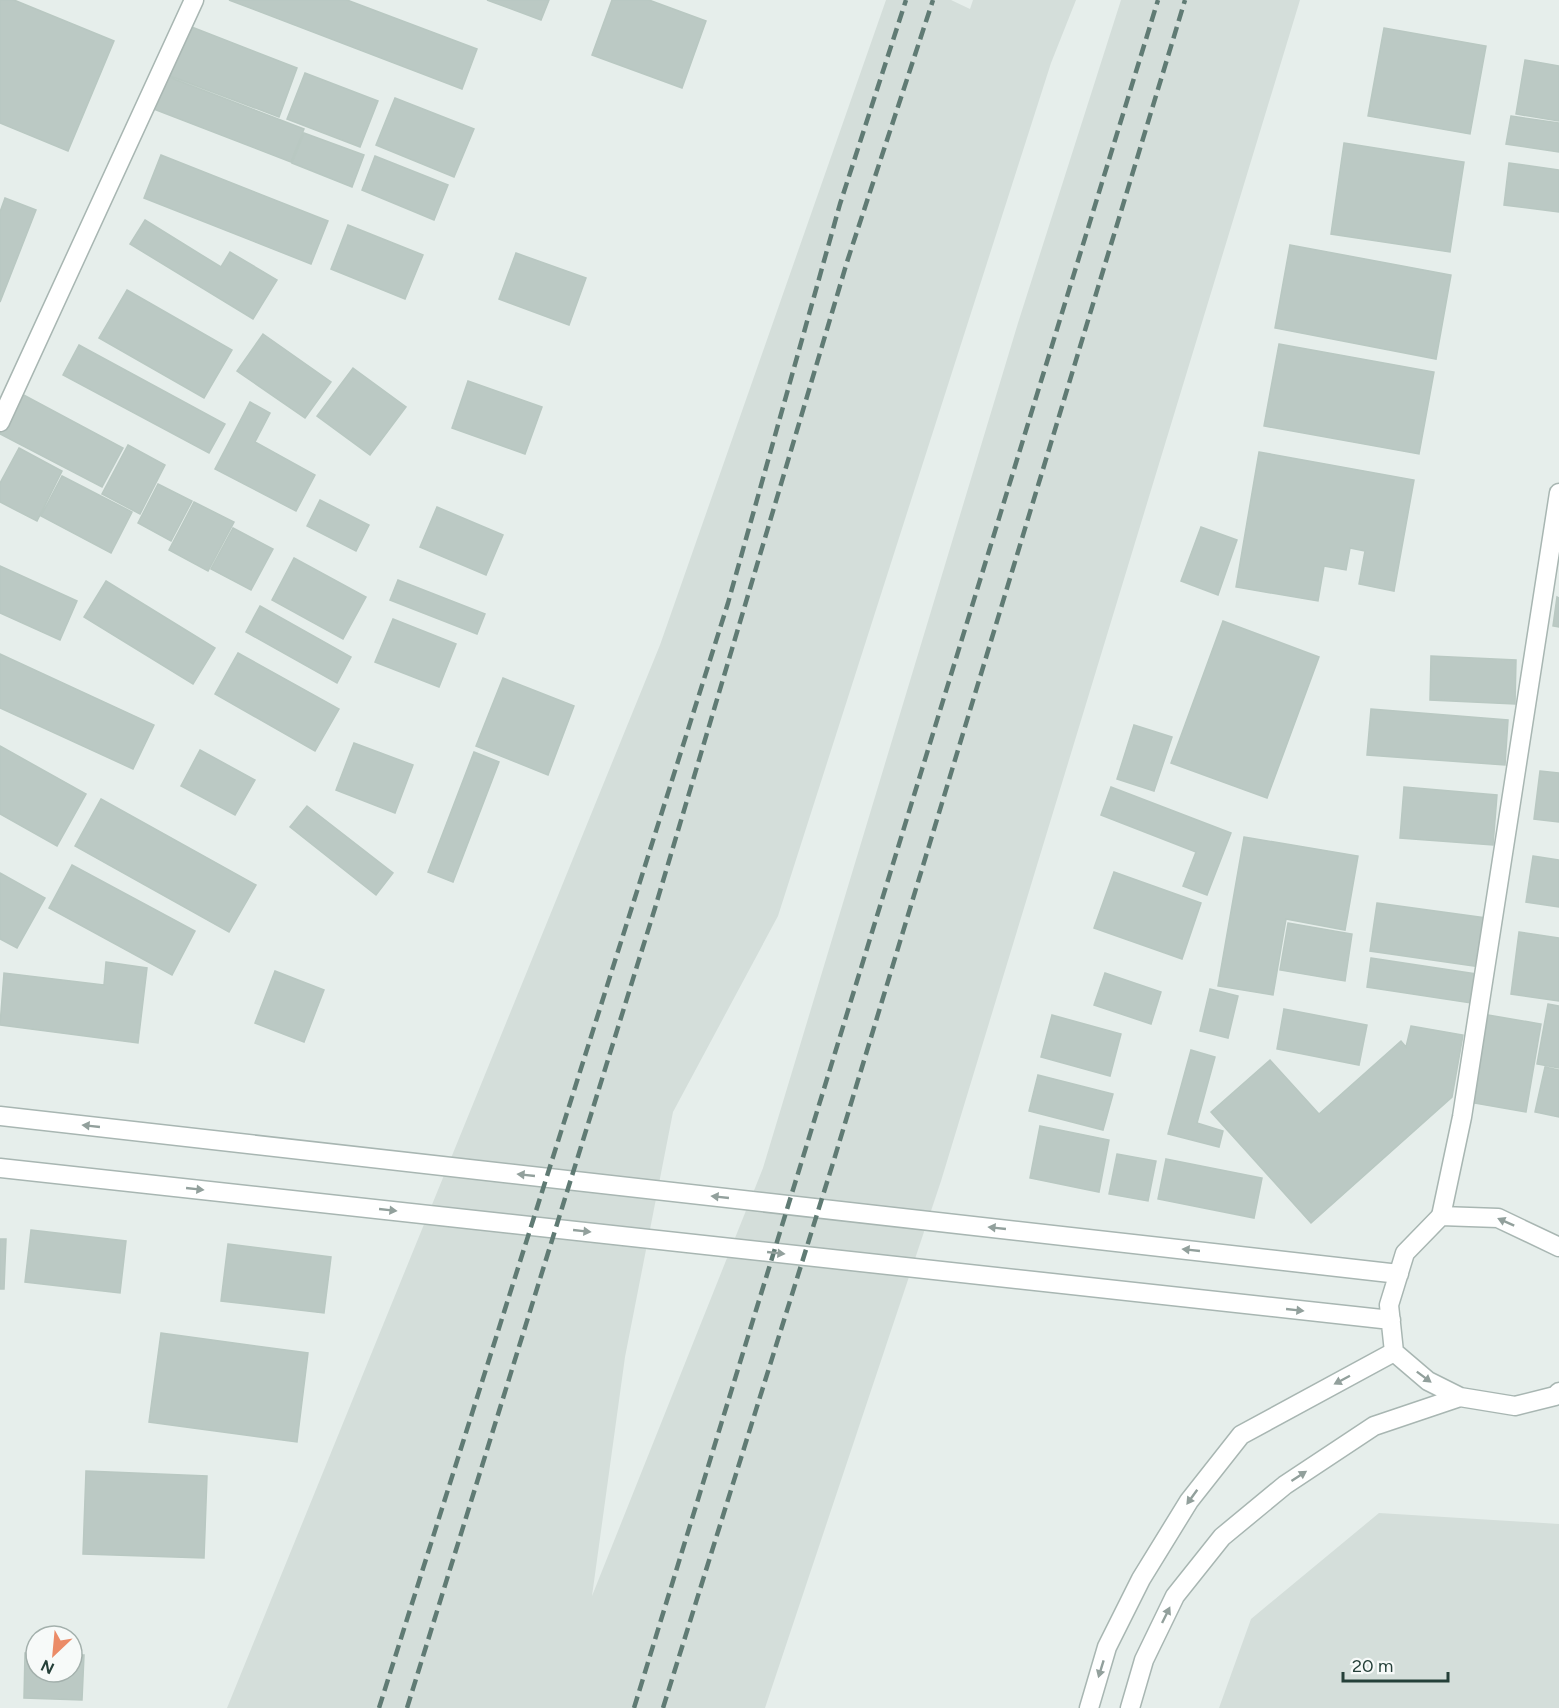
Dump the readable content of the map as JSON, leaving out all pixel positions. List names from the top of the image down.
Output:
{
  "scale_bar": "20 m",
  "north": "bottom left"
}
